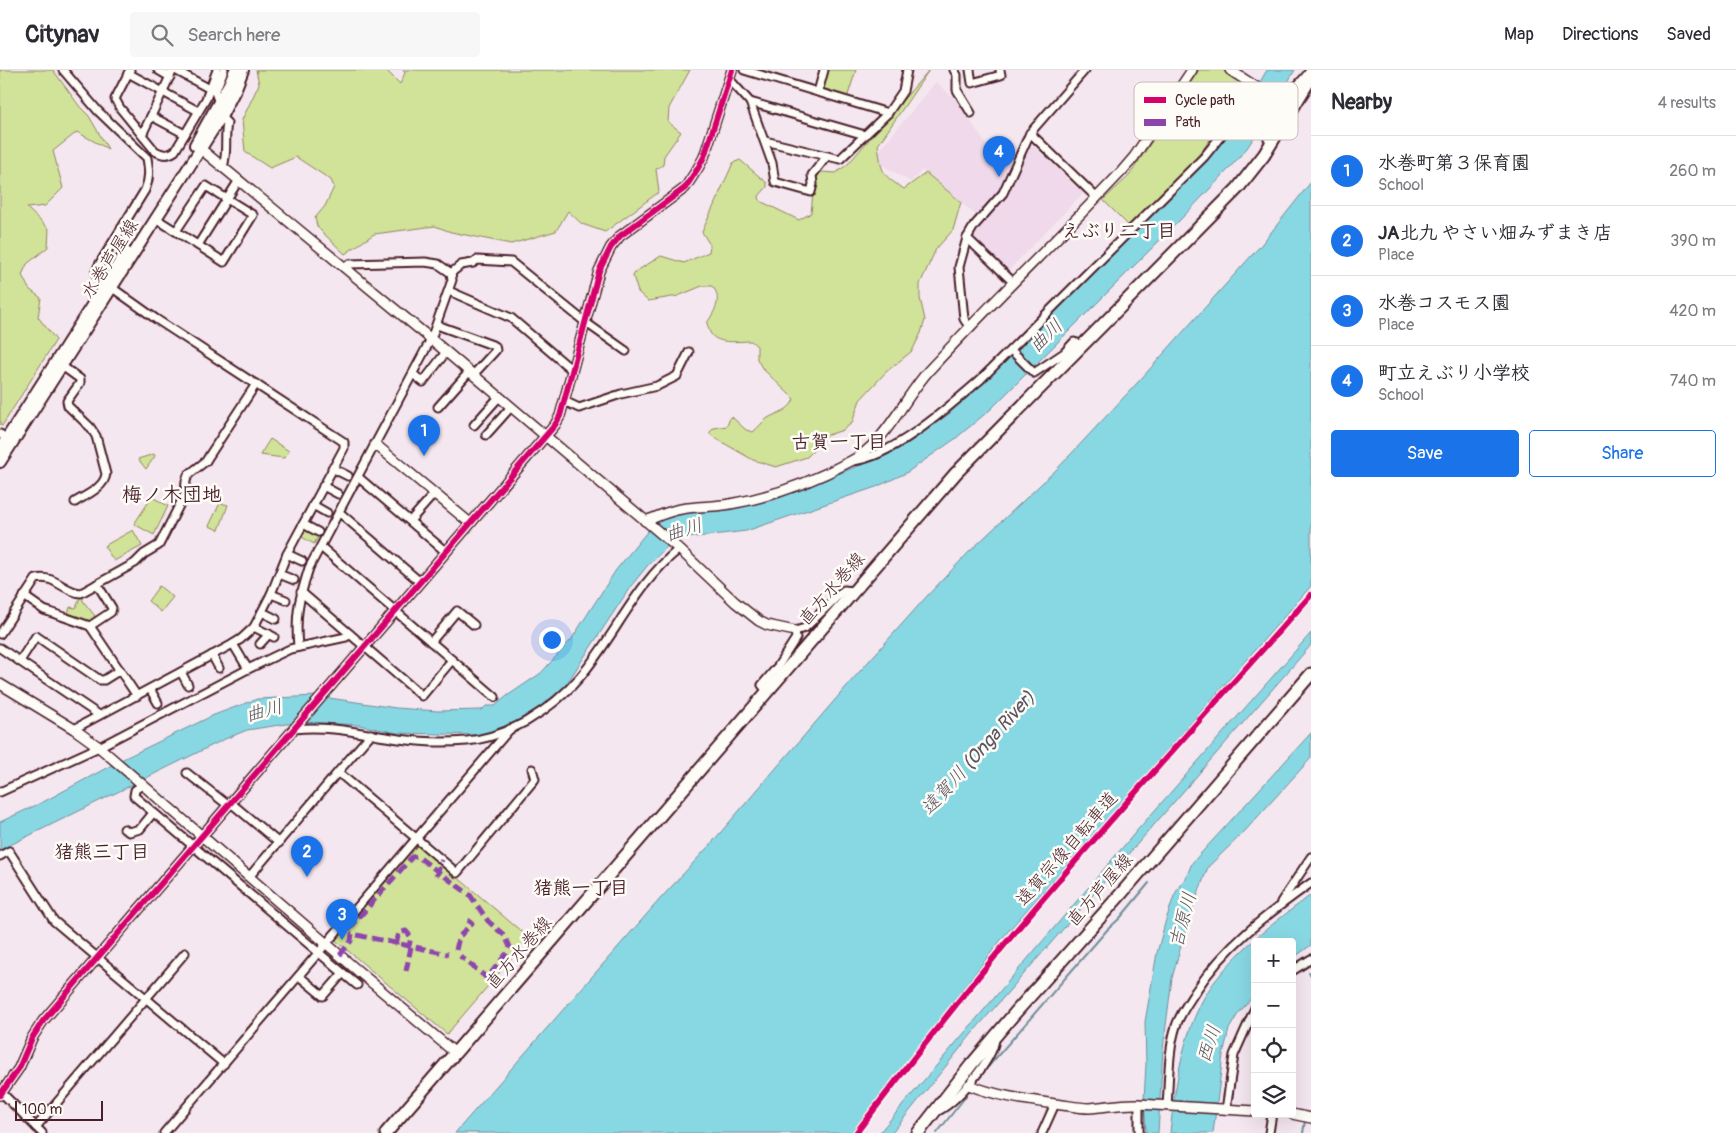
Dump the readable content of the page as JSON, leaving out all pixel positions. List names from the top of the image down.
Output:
{
  "streets": {
    "main road": ["水巻芦屋線", "直方水巻線", "直方芦屋線"],
    "cycle path": ["遠賀宗像自転車道"]
  },
  "districts": [
    "えぶり二丁目",
    "古賀一丁目",
    "梅ノ木団地",
    "猪熊三丁目",
    "猪熊一丁目"
  ],
  "water": [
    "曲川",
    "遠賀川 (Onga River)",
    "吉原川",
    "西川"
  ],
  "legend": ["Cycle path", "Path"],
  "scale_bar": "100 m",
  "page": {
    "header": "Citynav",
    "search": "Search here",
    "nav": ["Map", "Directions", "Saved"],
    "heading": ["Nearby", "4 results"],
    "list": [
      {
        "mark": "1",
        "name": "水巻町第３保育園",
        "note": "School",
        "value": "260 m"
      },
      {
        "mark": "2",
        "name": "JA北九 やさい畑みずまき店",
        "note": "Place",
        "value": "390 m"
      },
      {
        "mark": "3",
        "name": "水巻コスモス園",
        "note": "Place",
        "value": "420 m"
      },
      {
        "mark": "4",
        "name": "町立えぶり小学校",
        "note": "School",
        "value": "740 m"
      }
    ],
    "pins": [
      "4",
      "1",
      "2",
      "3"
    ],
    "buttons": ["Save", "Share"],
    "map_buttons": ["+", "−"],
    "scale": "100 m"
  }
}
